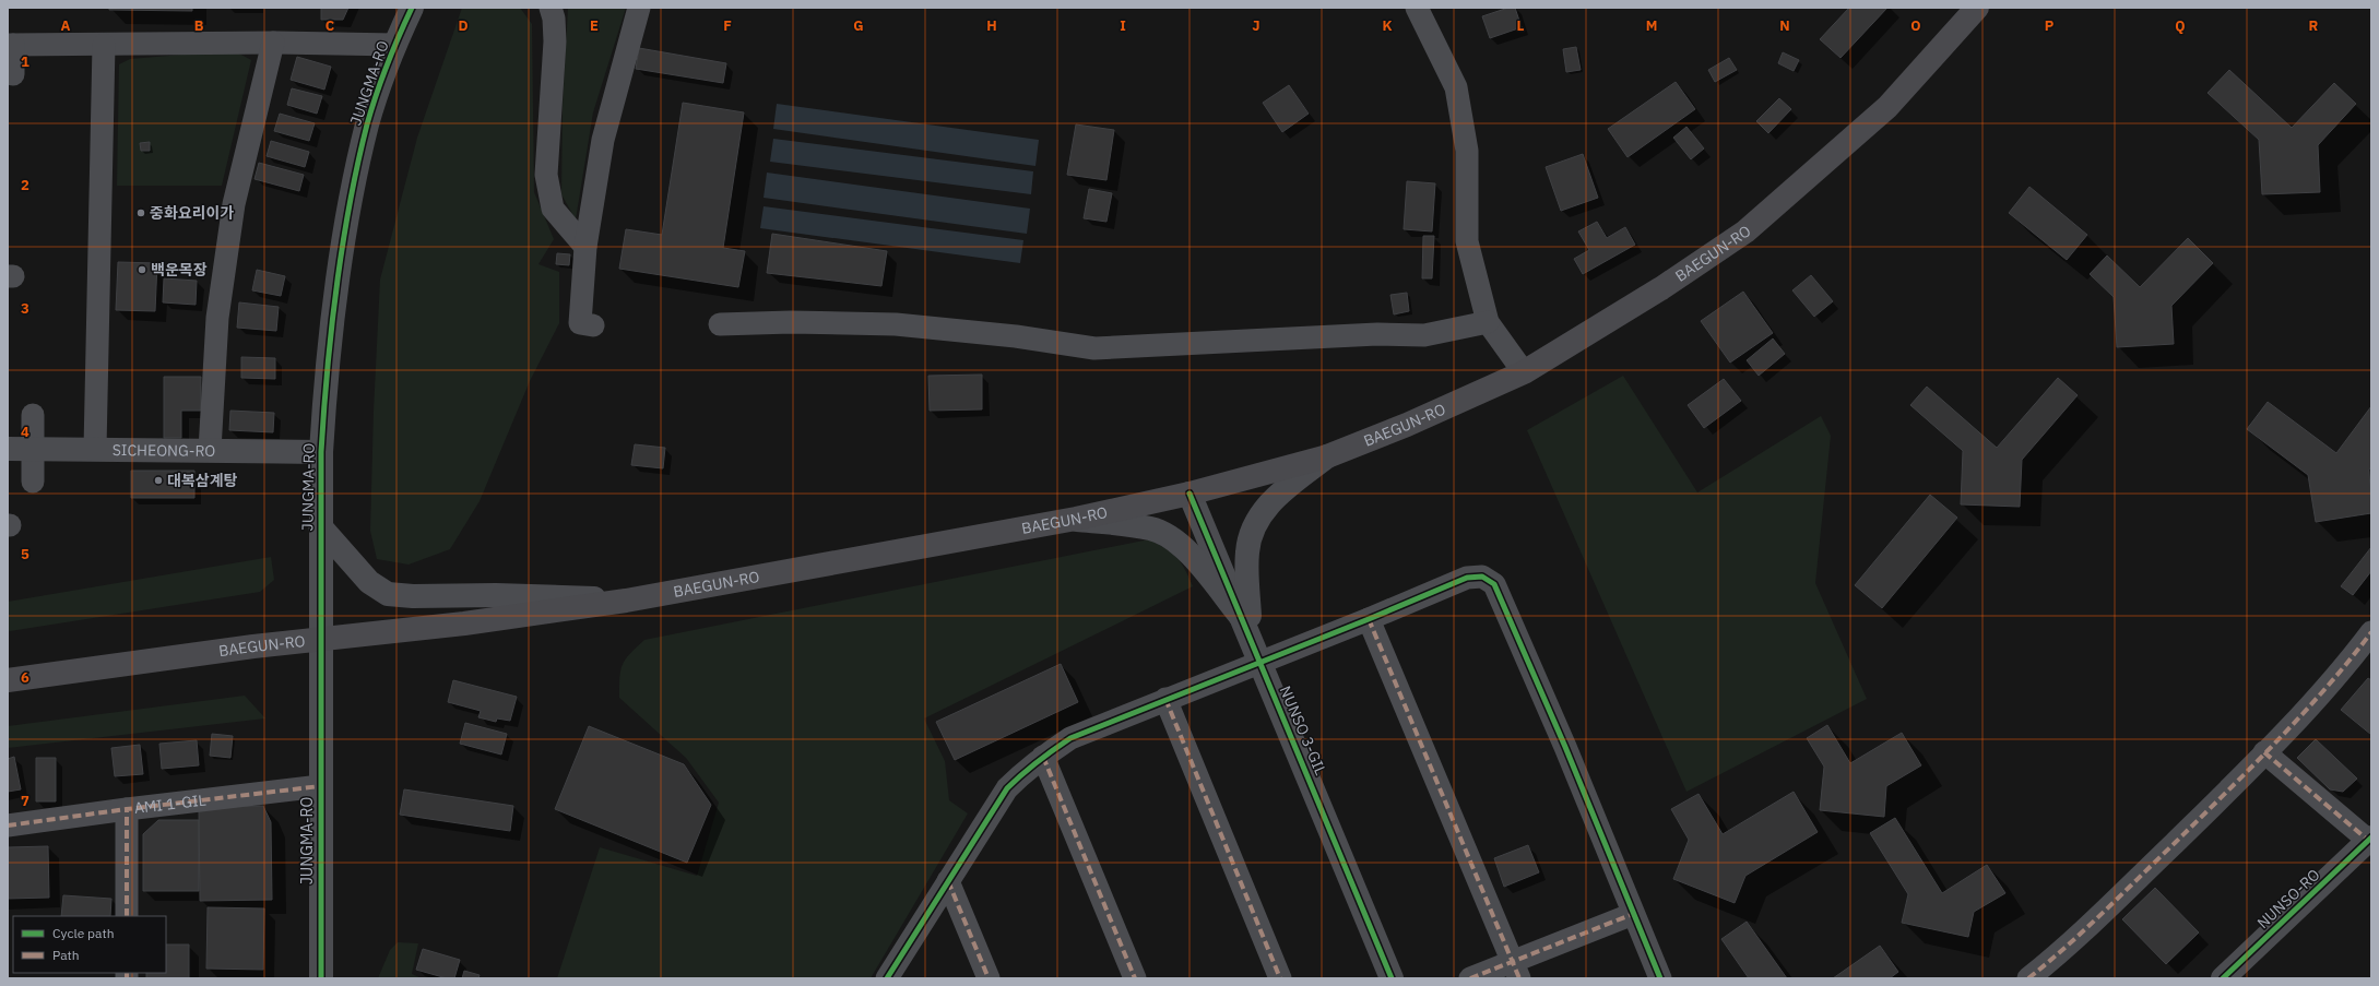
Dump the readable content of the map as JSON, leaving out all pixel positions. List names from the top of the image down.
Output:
{
  "streets": {
    "main road": ["BAEGUN-RO"],
    "street": [
      "JUNGMA-RO",
      "SICHEONG-RO",
      "NUNSO 3-GIL",
      "AMI 1-GIL",
      "NUNSO-RO"
    ]
  },
  "crossings": [
    ["JUNGMA-RO", "BAEGUN-RO"],
    ["JUNGMA-RO", "SICHEONG-RO"],
    ["JUNGMA-RO", "AMI 1-GIL"],
    ["BAEGUN-RO", "NUNSO 3-GIL"]
  ],
  "places": ["중화요리이가", "백운목장", "대복삼계탕"],
  "legend": ["Cycle path", "Path"],
  "grid": {
    "columns": [
      "A",
      "B",
      "C",
      "D",
      "E",
      "F",
      "G",
      "H",
      "I",
      "J",
      "K",
      "L",
      "M",
      "N",
      "O",
      "P",
      "Q",
      "R"
    ],
    "rows": [
      "1",
      "2",
      "3",
      "4",
      "5",
      "6",
      "7"
    ]
  }
}
